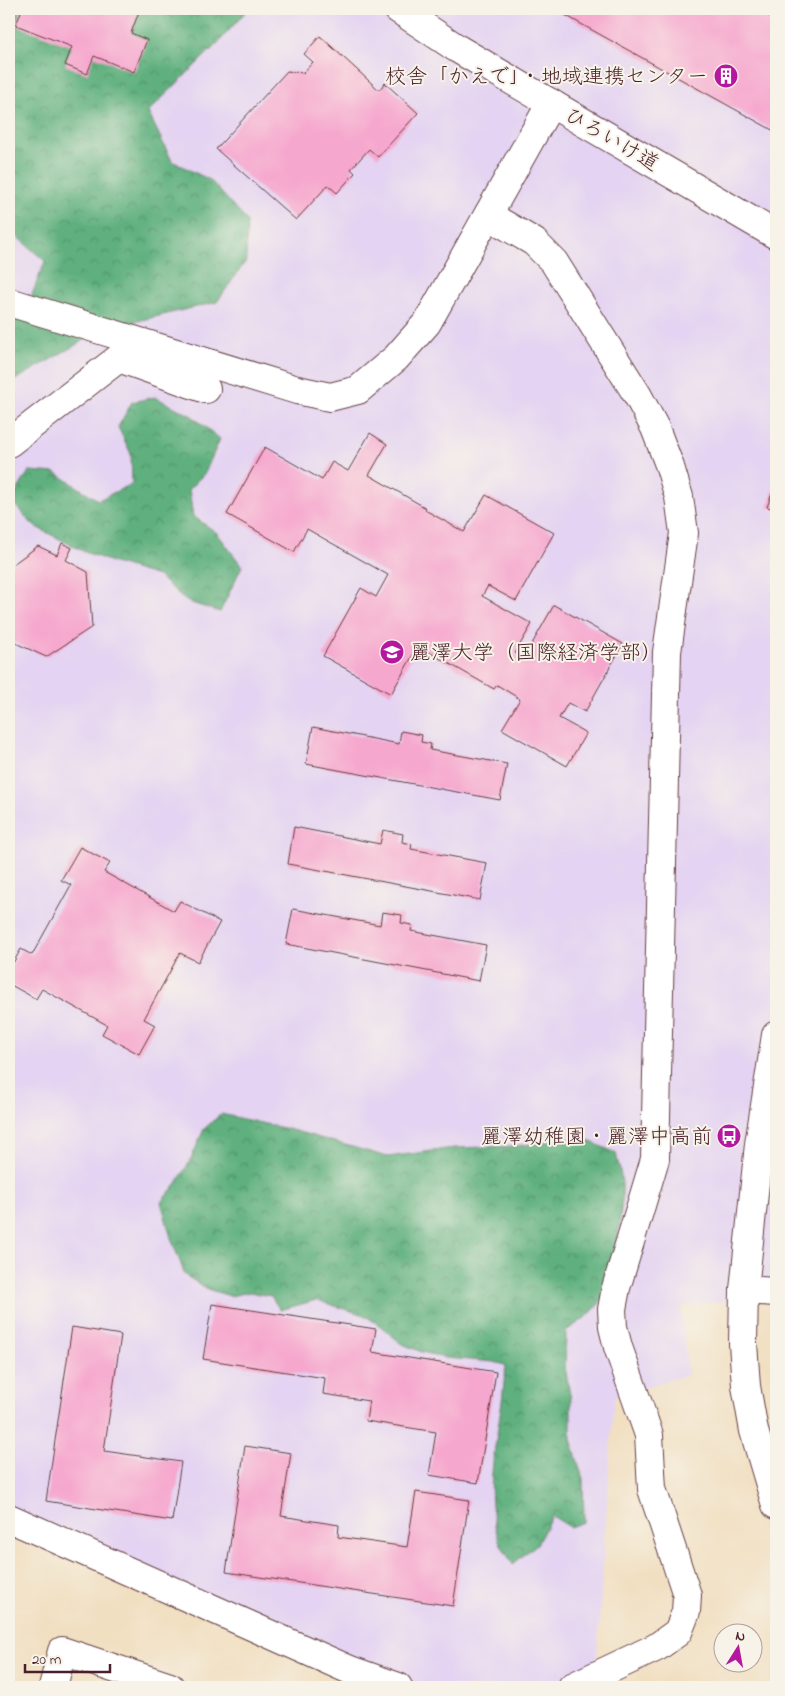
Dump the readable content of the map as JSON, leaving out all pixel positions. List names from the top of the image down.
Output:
{
  "streets": {
    "street": ["ひろいけ道"]
  },
  "places": {
    "building": ["校舎「かえで」・地域連携センター"],
    "school or university": ["麗澤大学（国際経済学部）"],
    "bus stop": ["麗澤幼稚園・麗澤中高前"]
  },
  "scale_bar": "20 m",
  "north": "top"
}
